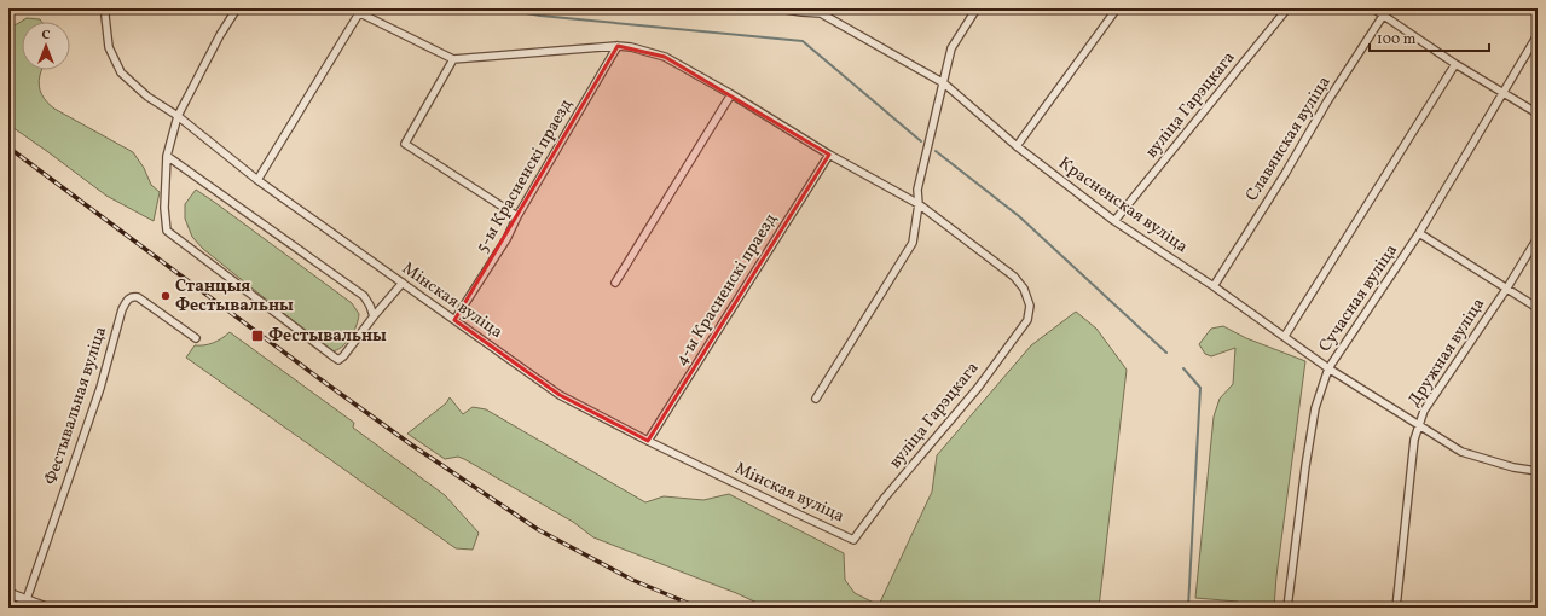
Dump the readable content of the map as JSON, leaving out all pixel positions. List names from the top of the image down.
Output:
{
  "streets": {
    "street": [
      "вуліца Гарэцкага",
      "Славянская вуліца",
      "5-ы Красненскі праезд",
      "Красненская вуліца",
      "4-ы Красненскі праезд",
      "Сучасная вуліца",
      "Мінская вуліца",
      "Дружная вуліца",
      "Фестывальная вуліца"
    ]
  },
  "crossings": [
    ["вуліца Гарэцкага", "Красненская вуліца"],
    ["вуліца Гарэцкага", "Мінская вуліца"],
    ["Славянская вуліца", "Красненская вуліца"],
    ["5-ы Красненскі праезд", "Мінская вуліца"],
    ["Красненская вуліца", "Сучасная вуліца"],
    ["Красненская вуліца", "Дружная вуліца"],
    ["4-ы Красненскі праезд", "Мінская вуліца"]
  ],
  "places": {
    "other": ["Станцыя Фестывальны"],
    "transit": ["Фестывальны"]
  },
  "scale_bar": "100 m",
  "north": "top"
}
